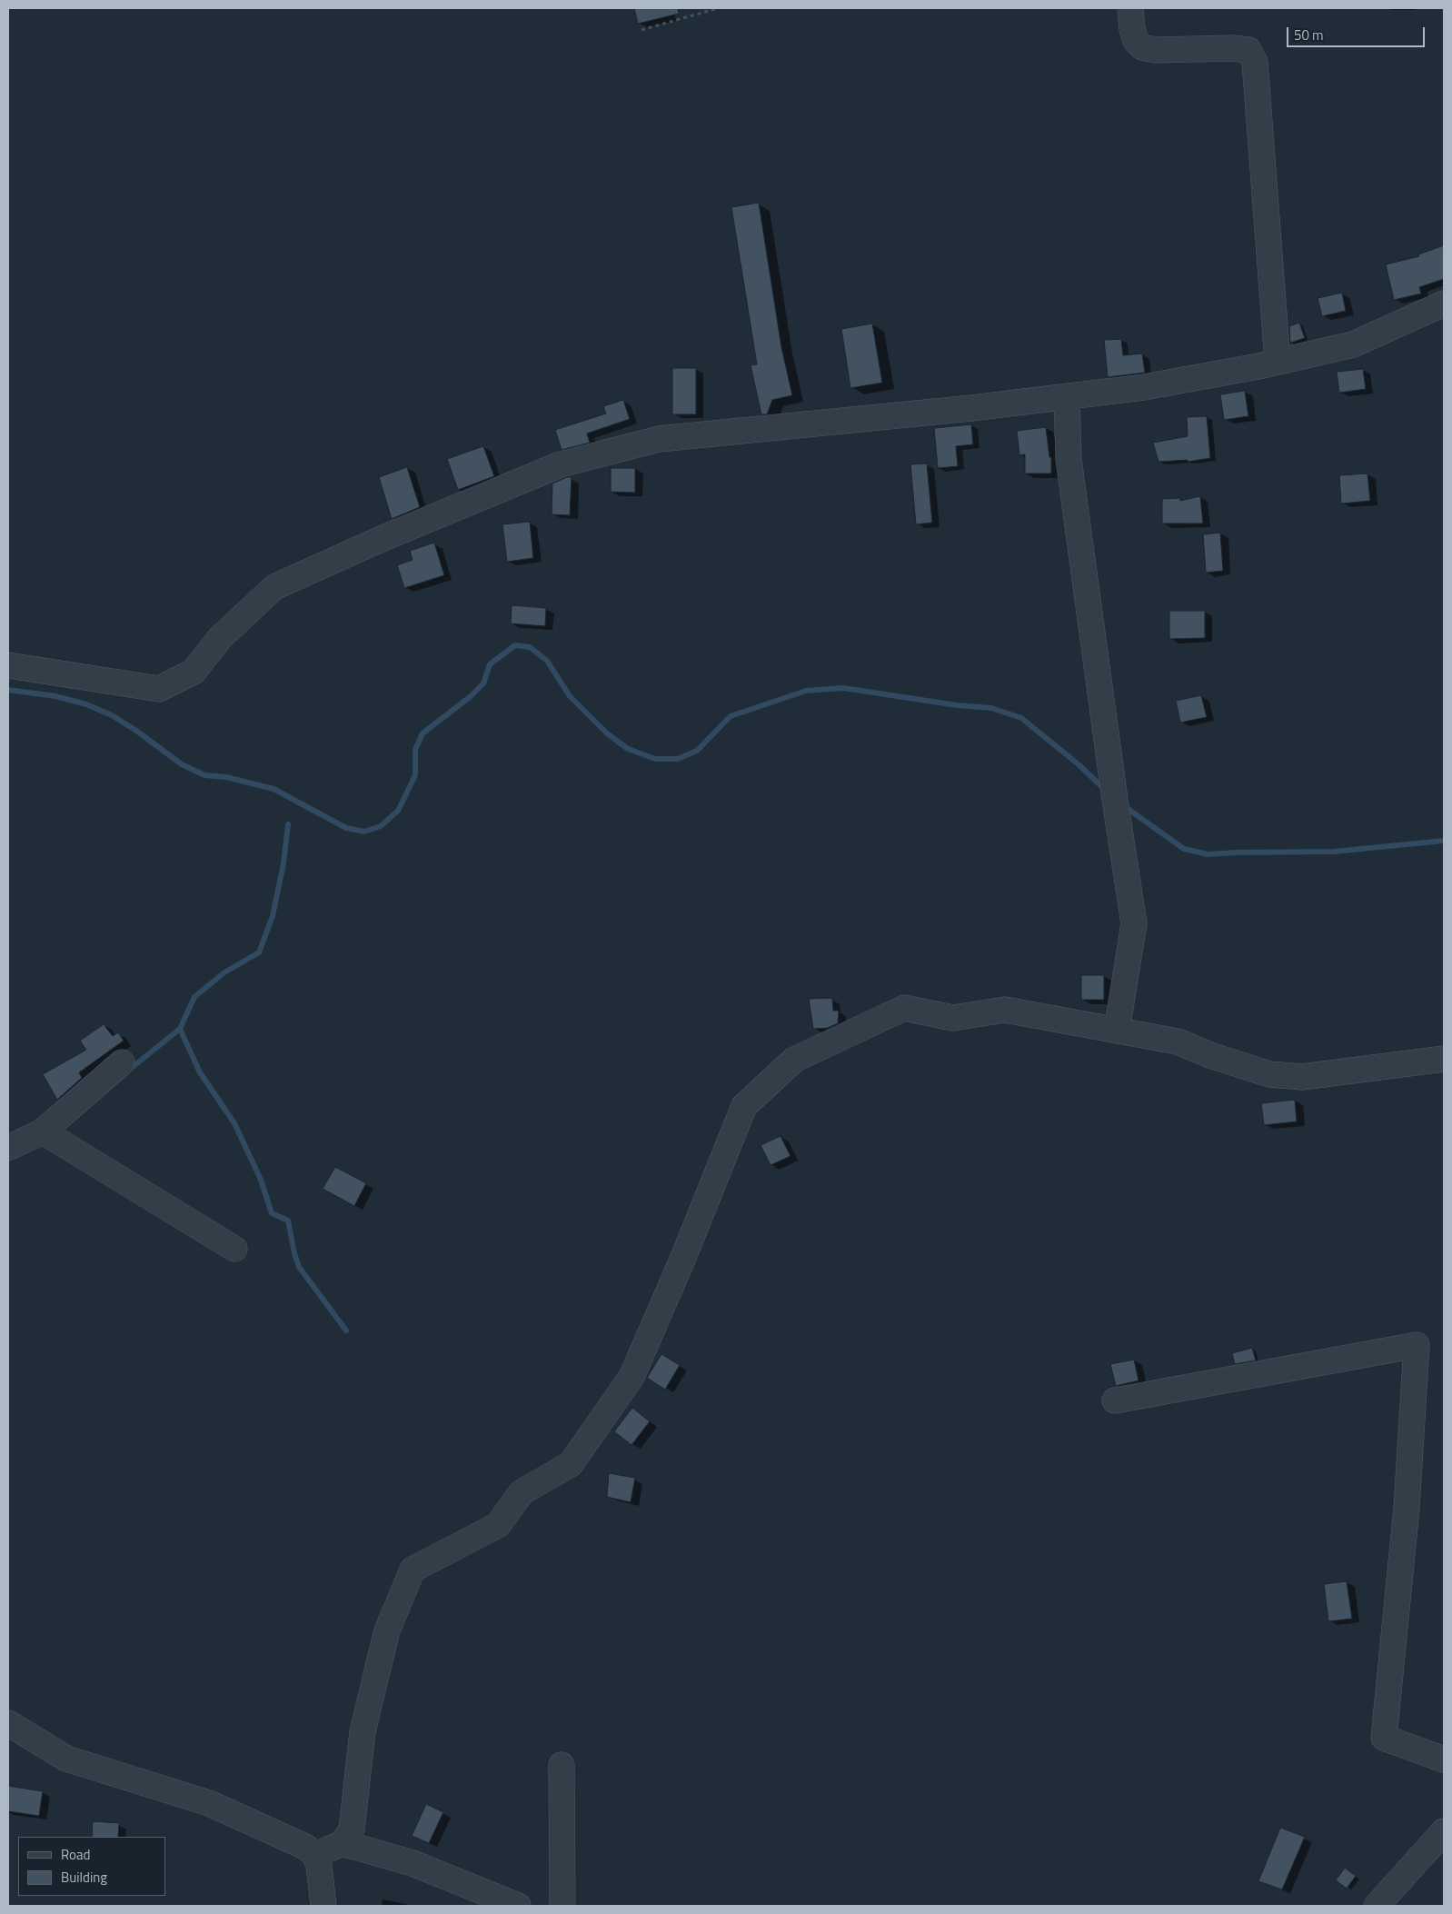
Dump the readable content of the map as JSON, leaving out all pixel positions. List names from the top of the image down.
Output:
{
  "legend": ["Road", "Building"],
  "scale_bar": "50 m"
}
